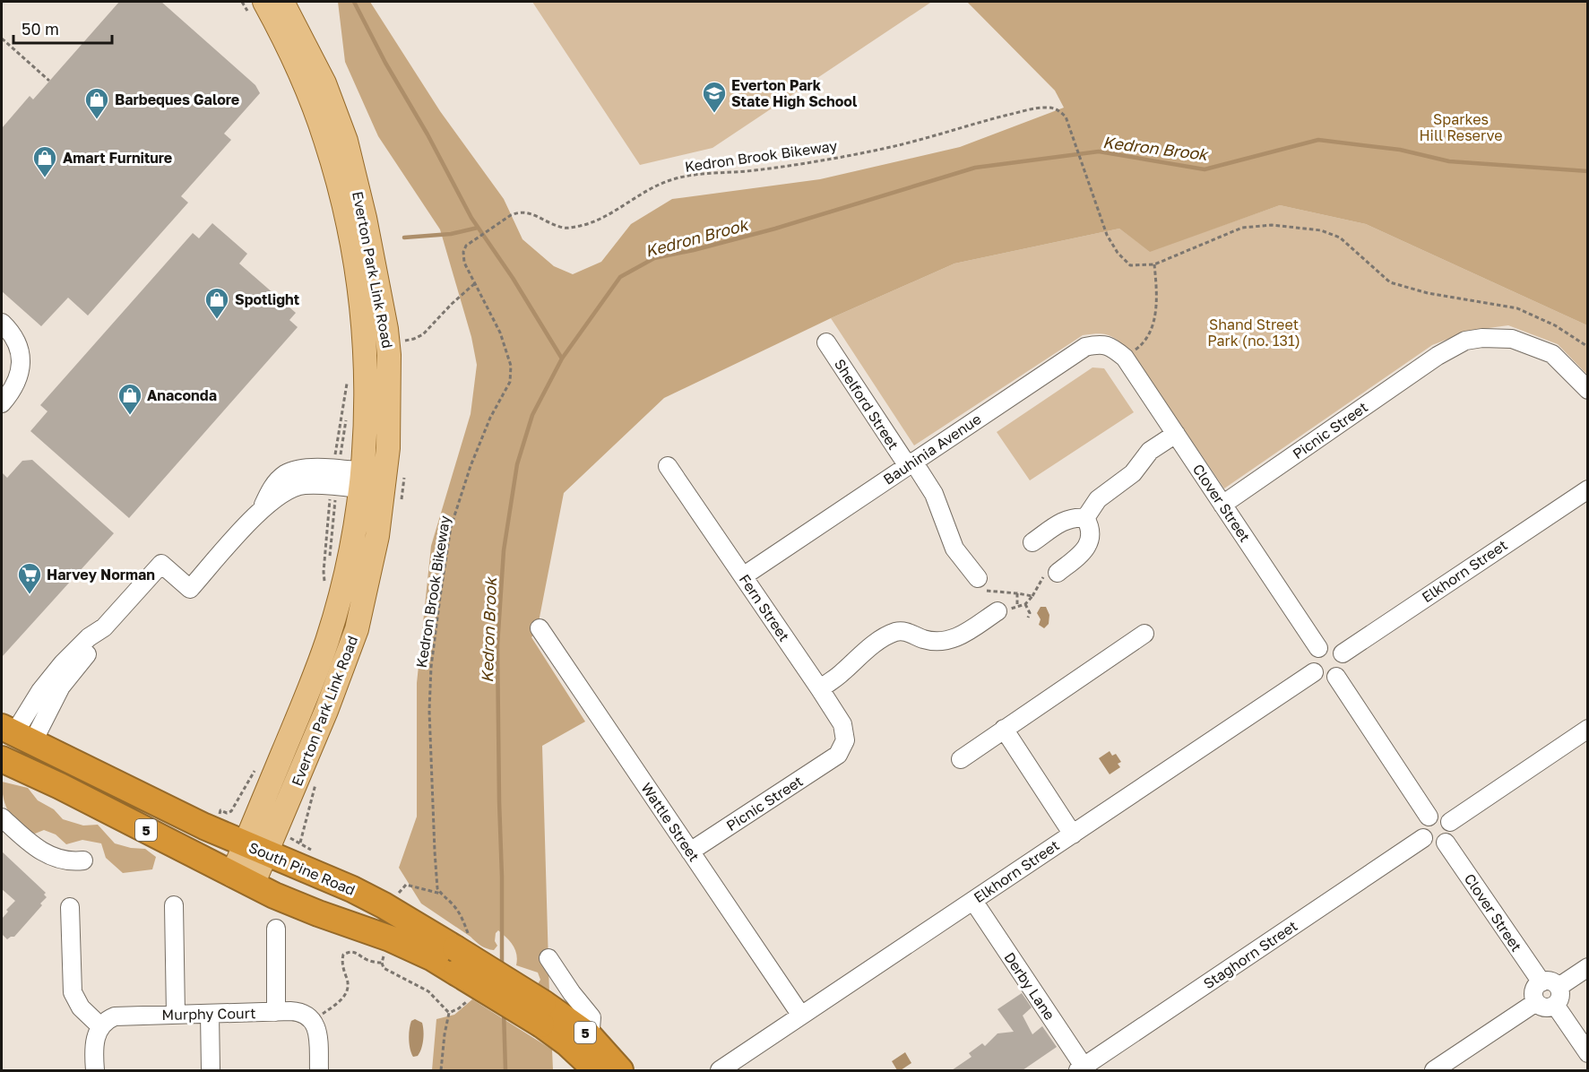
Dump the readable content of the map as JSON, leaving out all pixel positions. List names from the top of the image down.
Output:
{
  "streets": {
    "highway": ["5", "South Pine Road"],
    "main road": ["Everton Park Link Road"],
    "street": [
      "Shelford Street",
      "Picnic Street",
      "Bauhinia Avenue",
      "Clover Street",
      "Elkhorn Street",
      "Fern Street",
      "Wattle Street",
      "Staghorn Street",
      "Derby Lane",
      "Murphy Court"
    ],
    "path": ["Kedron Brook Bikeway"]
  },
  "crossings": [
    ["Everton Park Link Road", "South Pine Road"],
    ["Shelford Street", "Bauhinia Avenue"],
    ["Picnic Street", "Clover Street"],
    ["Picnic Street", "Fern Street"],
    ["Picnic Street", "Wattle Street"],
    ["Bauhinia Avenue", "Clover Street"],
    ["Bauhinia Avenue", "Fern Street"],
    ["Clover Street", "Elkhorn Street"],
    ["Clover Street", "Staghorn Street"],
    ["Elkhorn Street", "Wattle Street"],
    ["Elkhorn Street", "Derby Lane"],
    ["Staghorn Street", "Derby Lane"]
  ],
  "water": ["Kedron Brook"],
  "parks": ["Sparkes Hill Reserve", "Shand Street Park (no. 131)"],
  "places": {
    "school or university": ["Everton Park State High School"],
    "shop": [
      "Barbeques Galore",
      "Amart Furniture",
      "Spotlight",
      "Anaconda"
    ],
    "supermarket": ["Harvey Norman"]
  },
  "scale_bar": "50 m"
}
